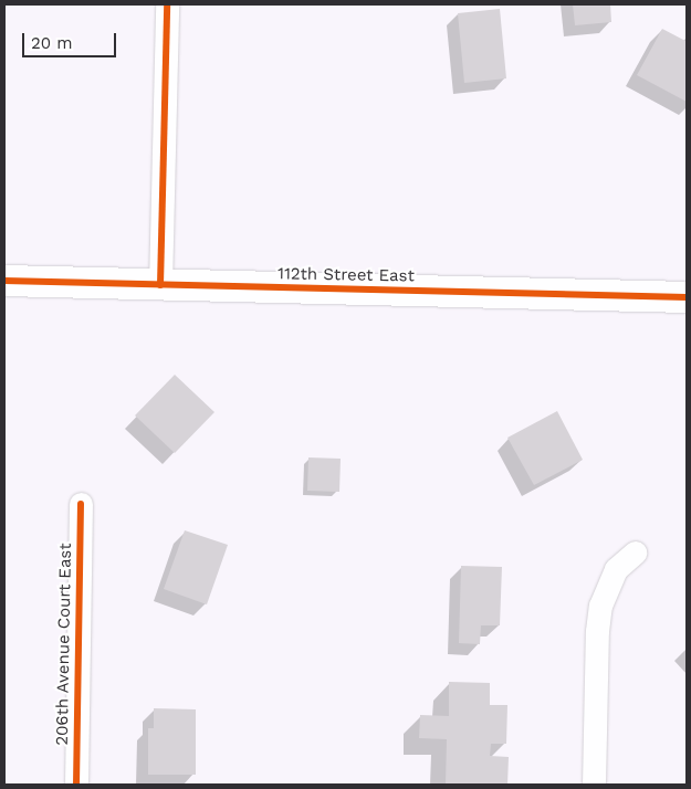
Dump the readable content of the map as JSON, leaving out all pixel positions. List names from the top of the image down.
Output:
{
  "streets": {
    "street": ["112th Street East", "206th Avenue Court East"]
  },
  "scale_bar": "20 m"
}
